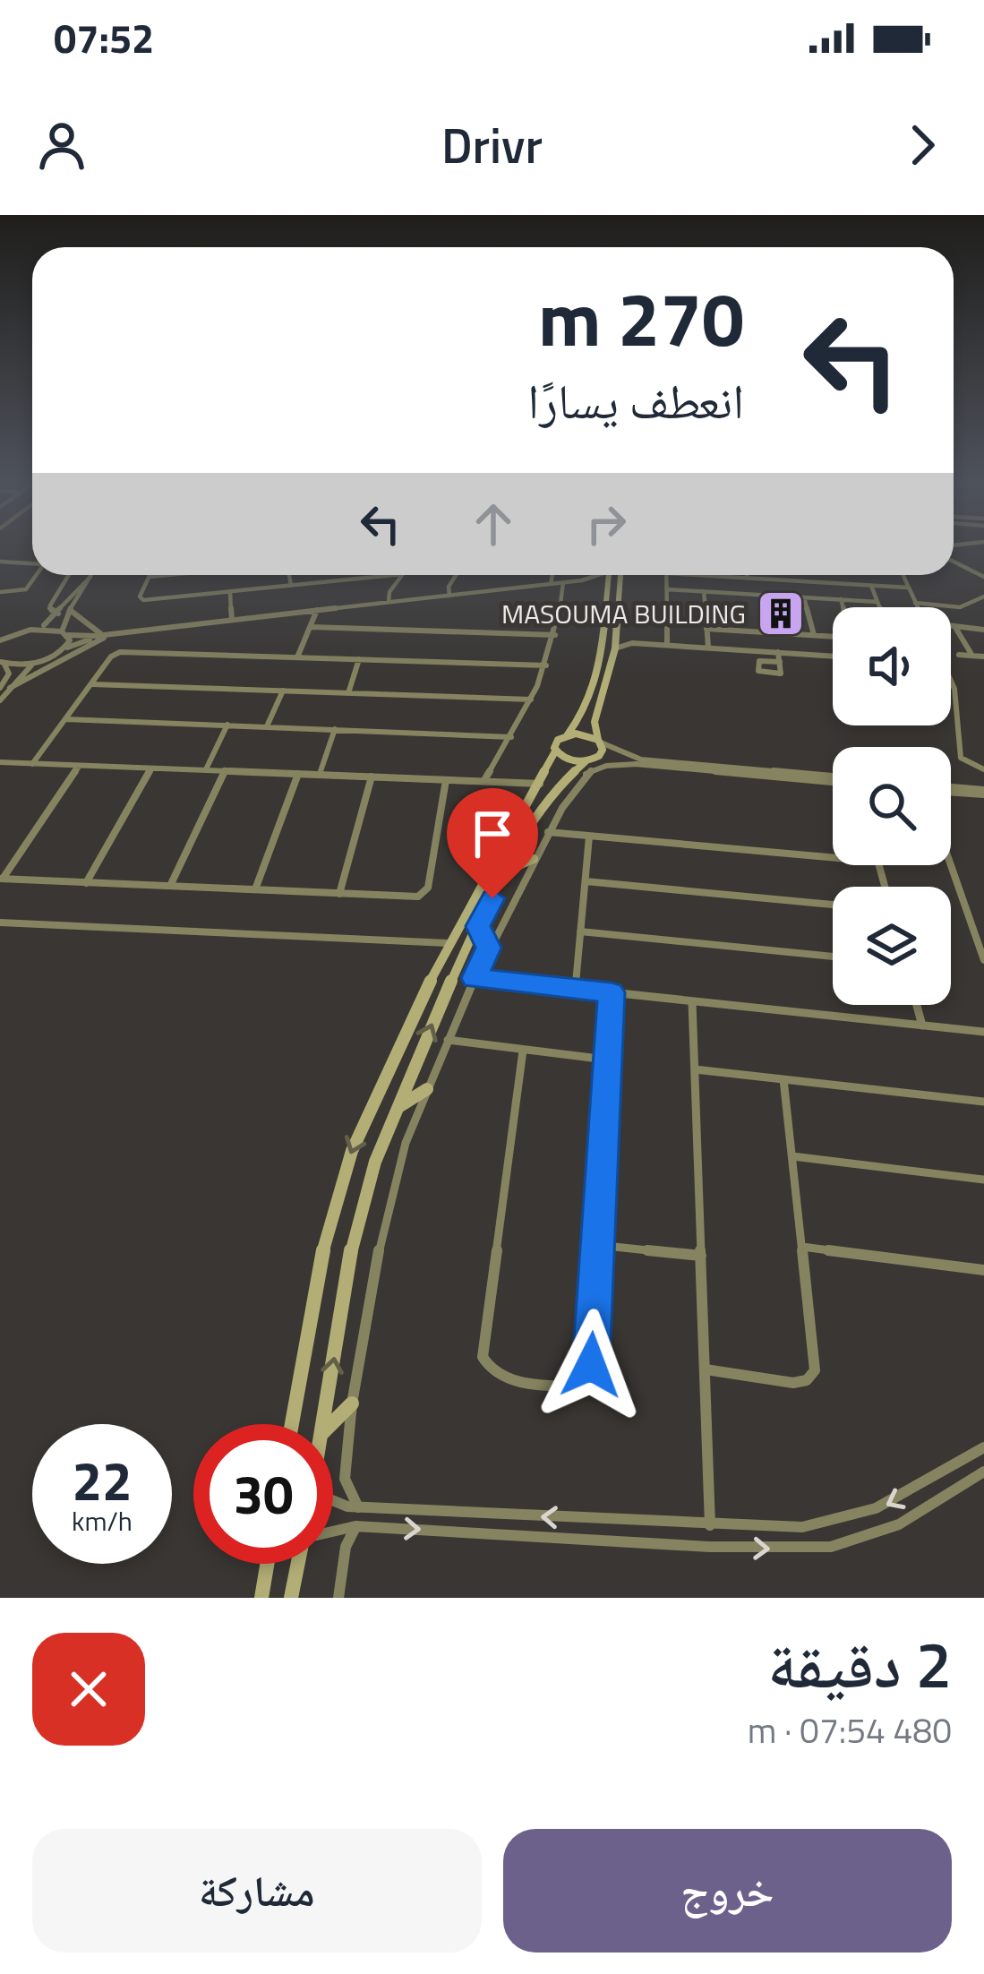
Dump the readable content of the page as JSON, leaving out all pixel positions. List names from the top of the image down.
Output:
{
  "places": {
    "building": ["MASOUMA BUILDING"]
  },
  "page": {
    "status": "07:52",
    "header": "Drivr",
    "turn": ["270 m", "انعطف يسارًا"],
    "speed": "22 km/h",
    "limit": "30",
    "heading": ["2 دقيقة", "480 m · 07:54"],
    "buttons": ["خروج", "مشاركة"]
  }
}
